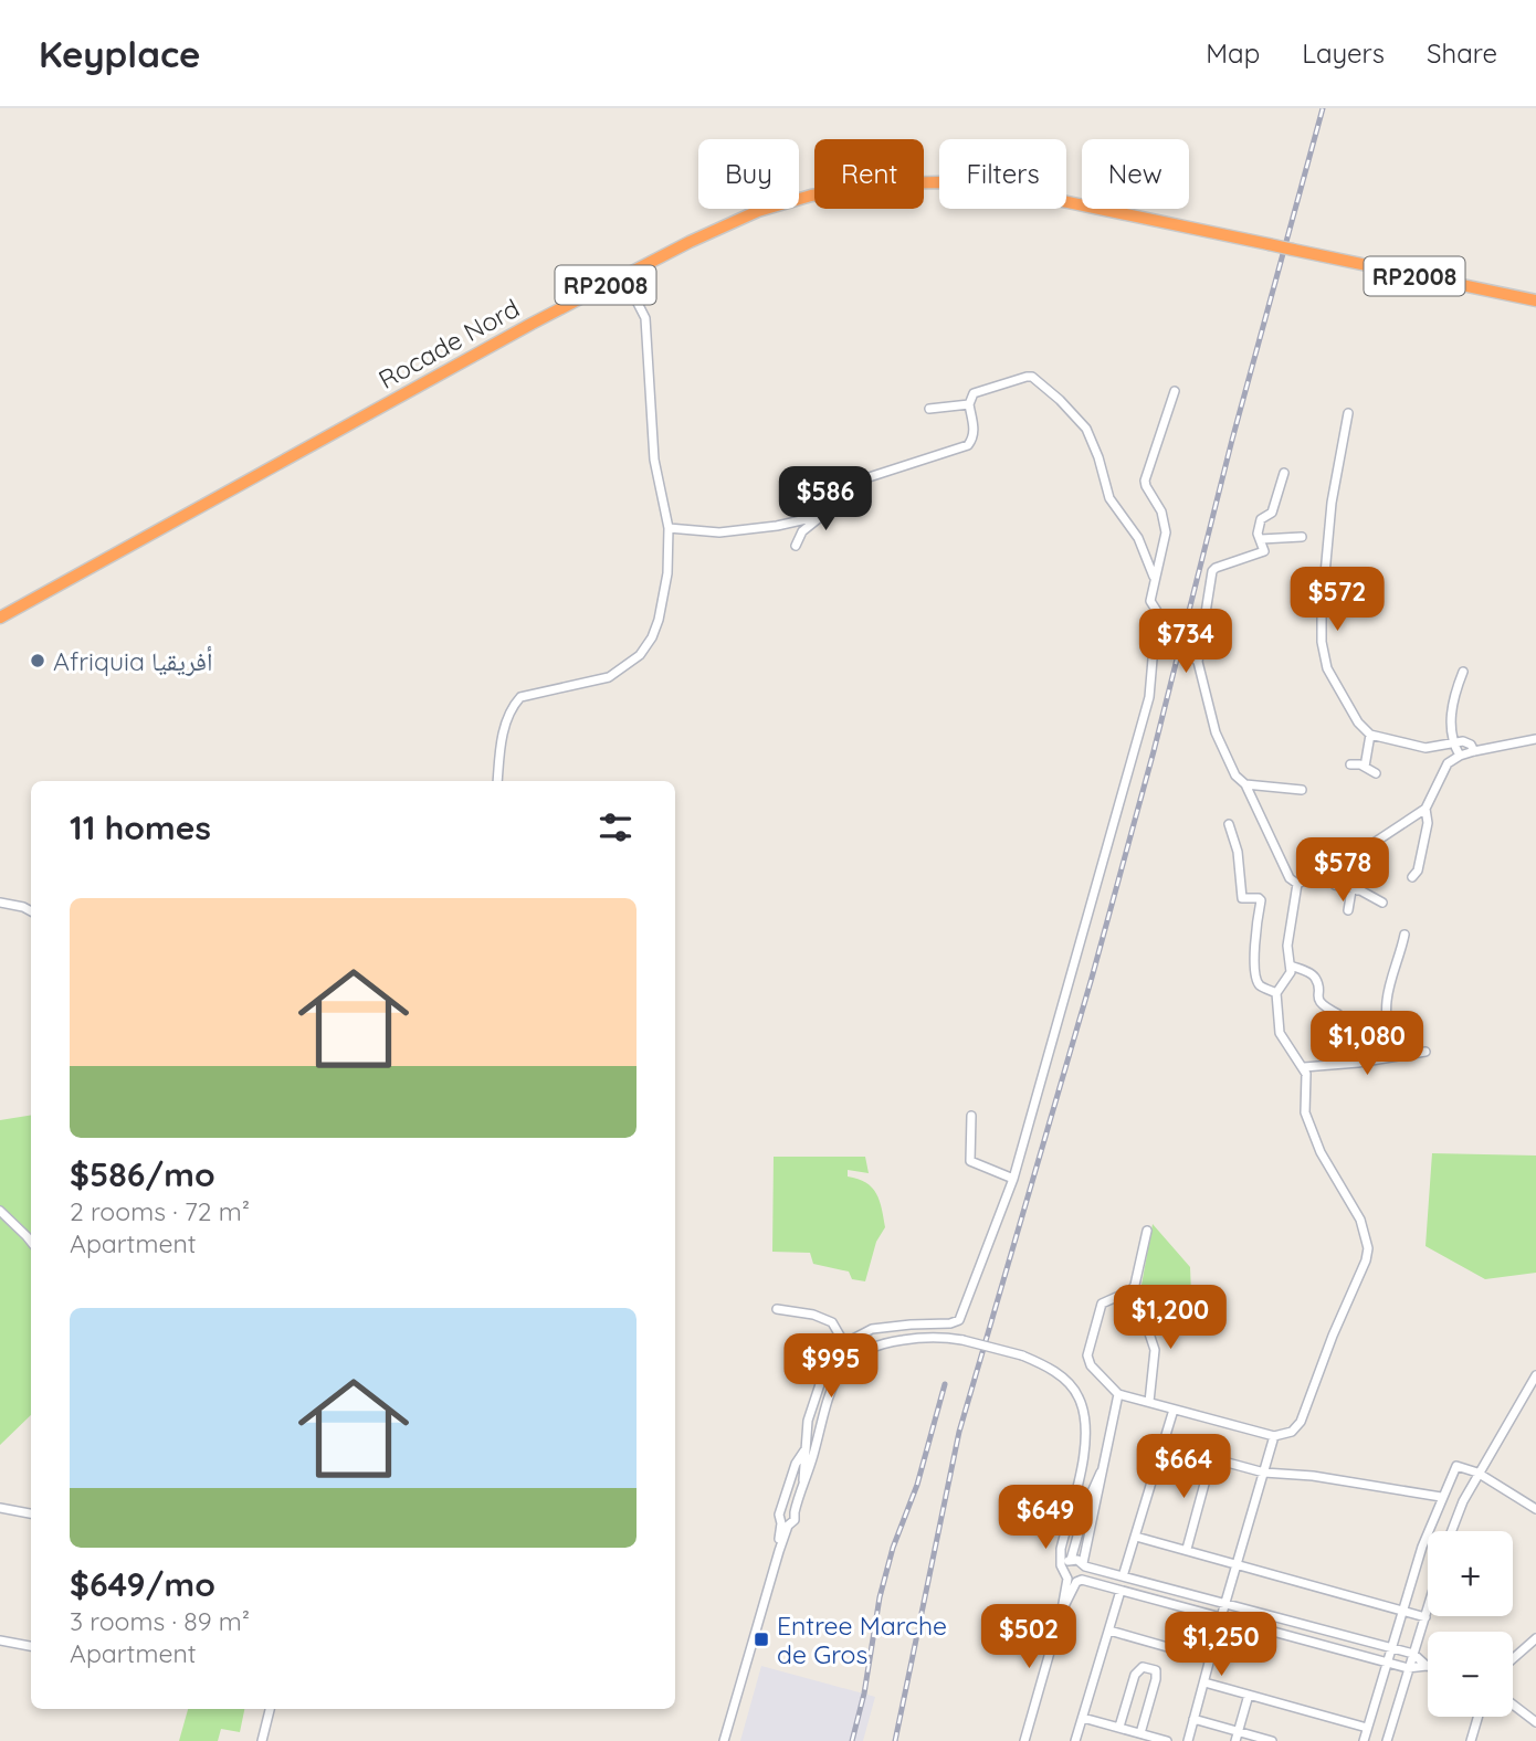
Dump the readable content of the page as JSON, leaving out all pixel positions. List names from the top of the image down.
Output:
{
  "streets": {
    "highway": ["RP2008", "Rocade Nord"]
  },
  "places": {
    "other": ["Afriquia أفريقيا"],
    "transit": ["Entree Marche de Gros"]
  },
  "page": {
    "header": "Keyplace",
    "nav": ["Map", "Layers", "Share"],
    "chip": [
      "Buy",
      "Rent",
      "Filters",
      "New"
    ],
    "price": [
      "$586",
      "$572",
      "$734",
      "$578",
      "$1,080",
      "$1,200",
      "$995",
      "$664",
      "$649",
      "$502",
      "$1,250"
    ],
    "heading": "11 homes",
    "list": [
      {
        "name": "$586/mo",
        "note": "2 rooms · 72 m² · Apartment"
      },
      {
        "name": "$649/mo",
        "note": "3 rooms · 89 m² · Apartment"
      }
    ],
    "map_buttons": ["+", "−"]
  }
}
